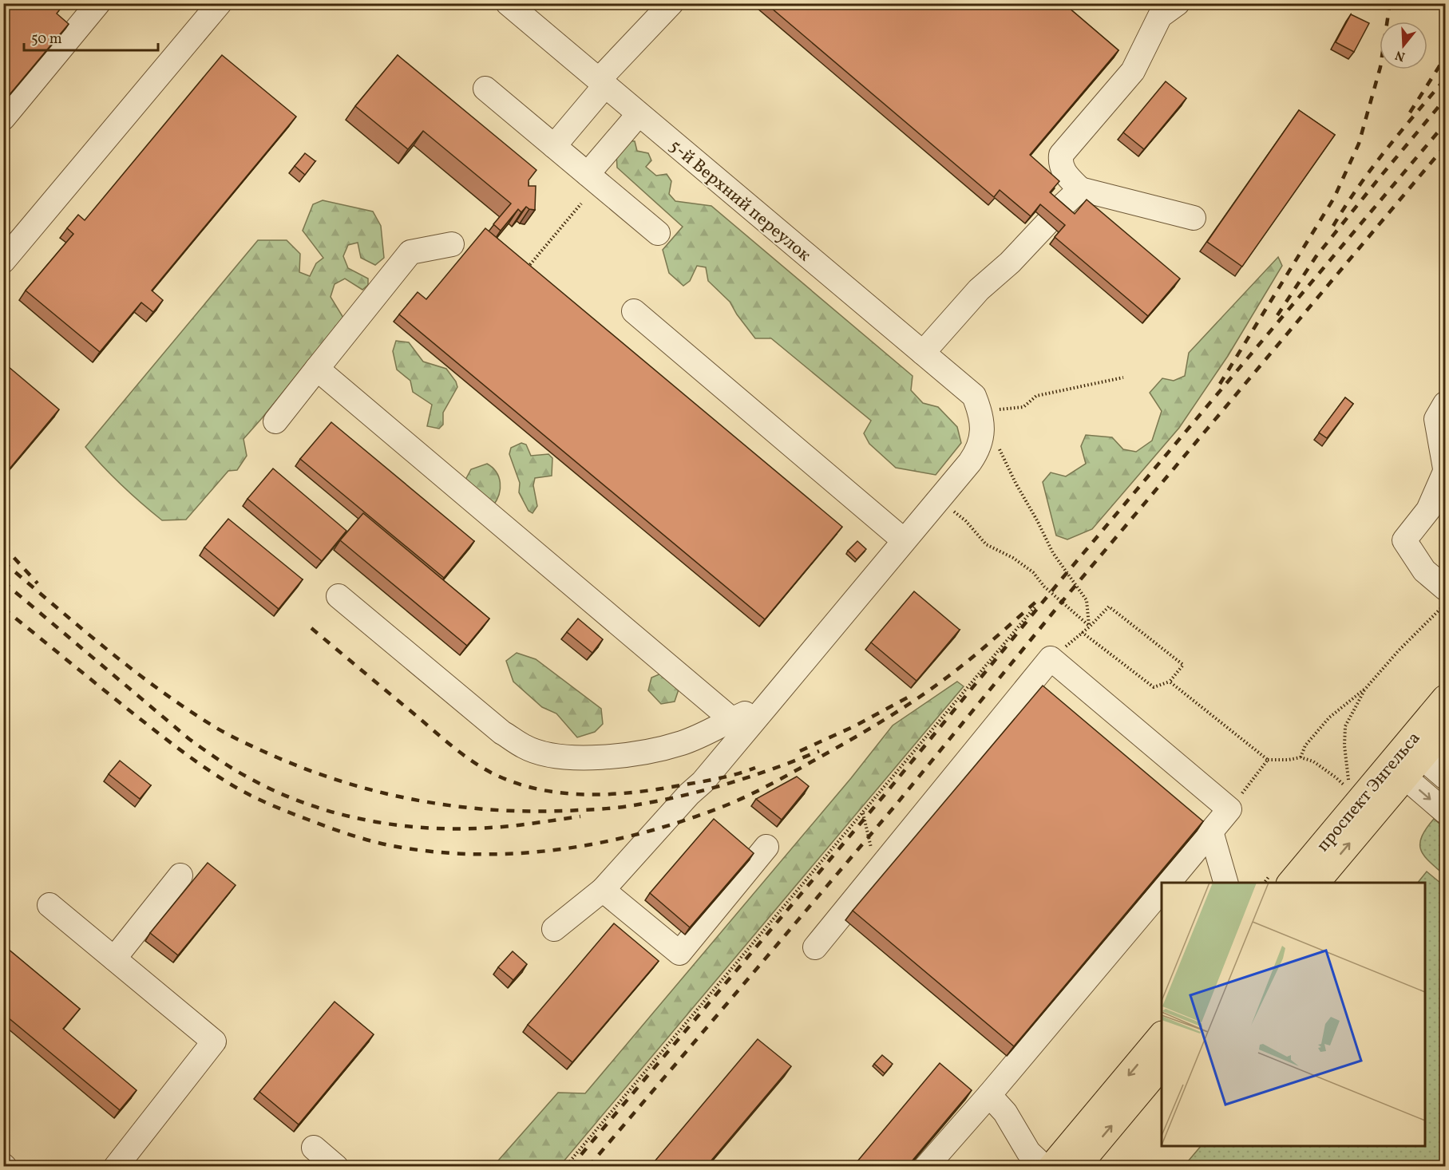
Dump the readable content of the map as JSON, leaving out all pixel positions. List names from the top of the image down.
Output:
{
  "streets": {
    "main road": ["проспект Энгельса"],
    "street": ["5-й Верхний переулок"]
  },
  "scale_bar": "50 m",
  "north": "bottom"
}
